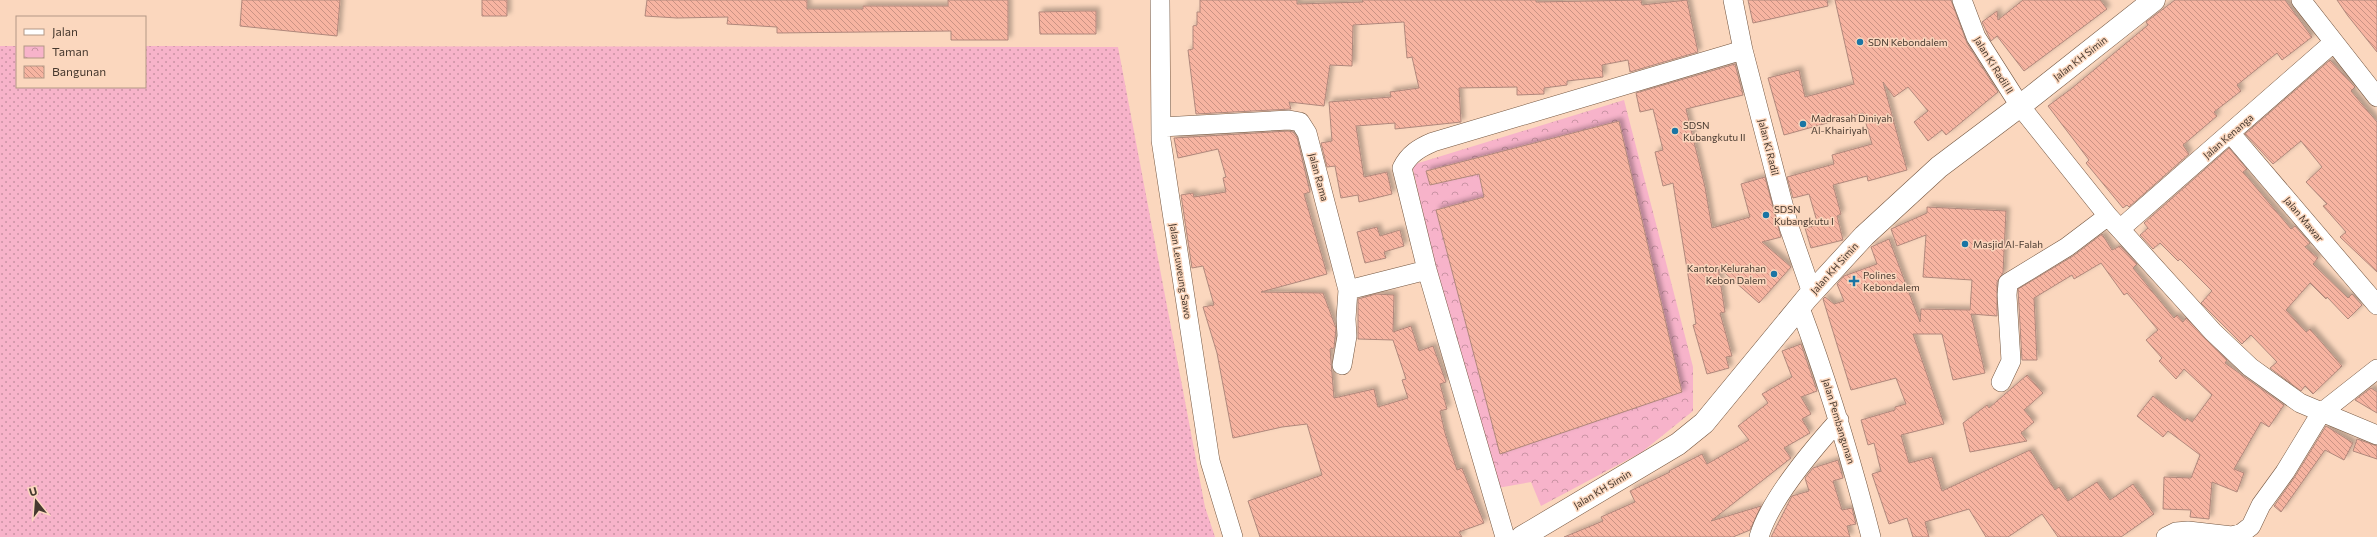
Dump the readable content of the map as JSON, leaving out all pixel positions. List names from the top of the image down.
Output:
{
  "streets": {
    "street": [
      "Jalan KH Simin",
      "Jalan Ki Radil II",
      "Jalan Kenanga",
      "Jalan Ki Radil",
      "Jalan Rama",
      "Jalan Mawar",
      "Jalan Leuweung Sawo",
      "Jalan Pembangunan"
    ]
  },
  "crossings": [
    ["Jalan KH Simin", "Jalan Ki Radil II"],
    ["Jalan KH Simin", "Jalan Ki Radil"],
    ["Jalan KH Simin", "Jalan Pembangunan"],
    ["Jalan Ki Radil II", "Jalan Kenanga"],
    ["Jalan Kenanga", "Jalan Mawar"],
    ["Jalan Ki Radil", "Jalan Pembangunan"],
    ["Jalan Rama", "Jalan Leuweung Sawo"]
  ],
  "places": {
    "other": [
      "SDN Kebondalem",
      "Madrasah Diniyah Al-Khairiyah",
      "SDSN Kubangkutu II",
      "SDSN Kubangkutu I",
      "Masjid Al-Falah",
      "Kantor Kelurahan Kebon Dalem"
    ],
    "health": ["Polines Kebondalem"]
  },
  "legend": ["Jalan", "Taman", "Bangunan"],
  "north": "top"
}
